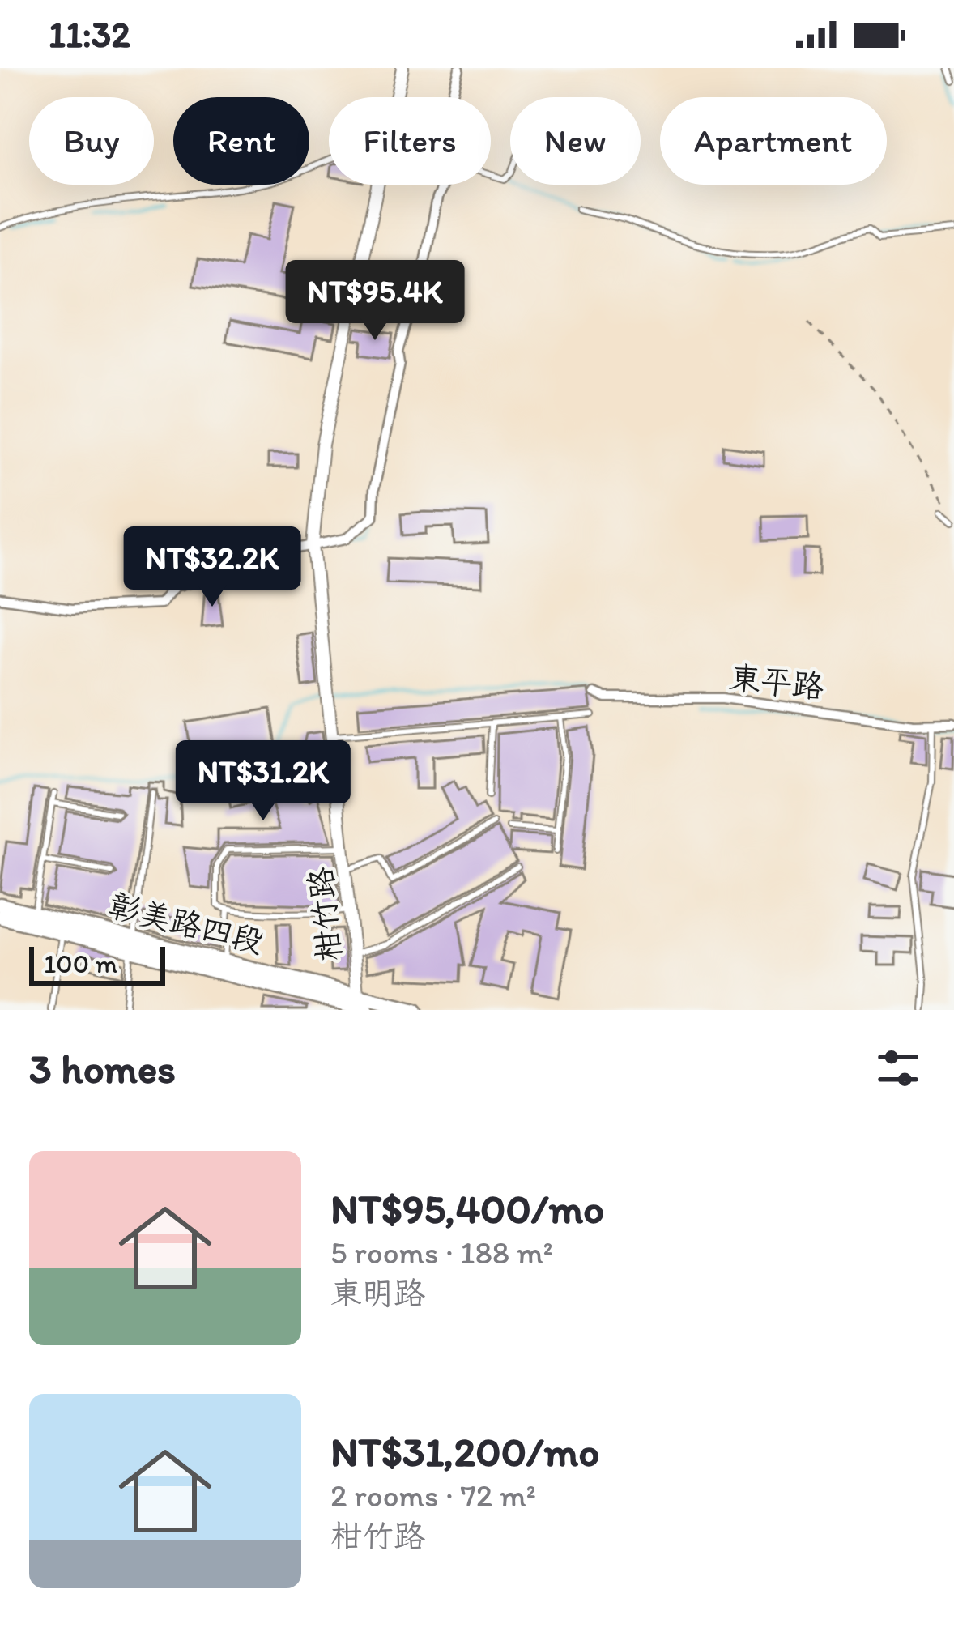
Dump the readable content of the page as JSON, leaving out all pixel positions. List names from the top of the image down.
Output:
{
  "streets": {
    "main road": ["彰美路四段"],
    "street": ["東平路", "柑竹路"]
  },
  "crossings": [
    ["柑竹路", "彰美路四段"]
  ],
  "scale_bar": "100 m",
  "page": {
    "status": "11:32",
    "chip": [
      "Buy",
      "Rent",
      "Filters",
      "New",
      "Apartment"
    ],
    "price": ["NT$95.4K", "NT$32.2K", "NT$31.2K"],
    "scale": "100 m",
    "heading": "3 homes",
    "list": [
      {
        "name": "NT$95,400/mo",
        "note": "5 rooms · 188 m² · 東明路"
      },
      {
        "name": "NT$31,200/mo",
        "note": "2 rooms · 72 m² · 柑竹路"
      }
    ]
  }
}
